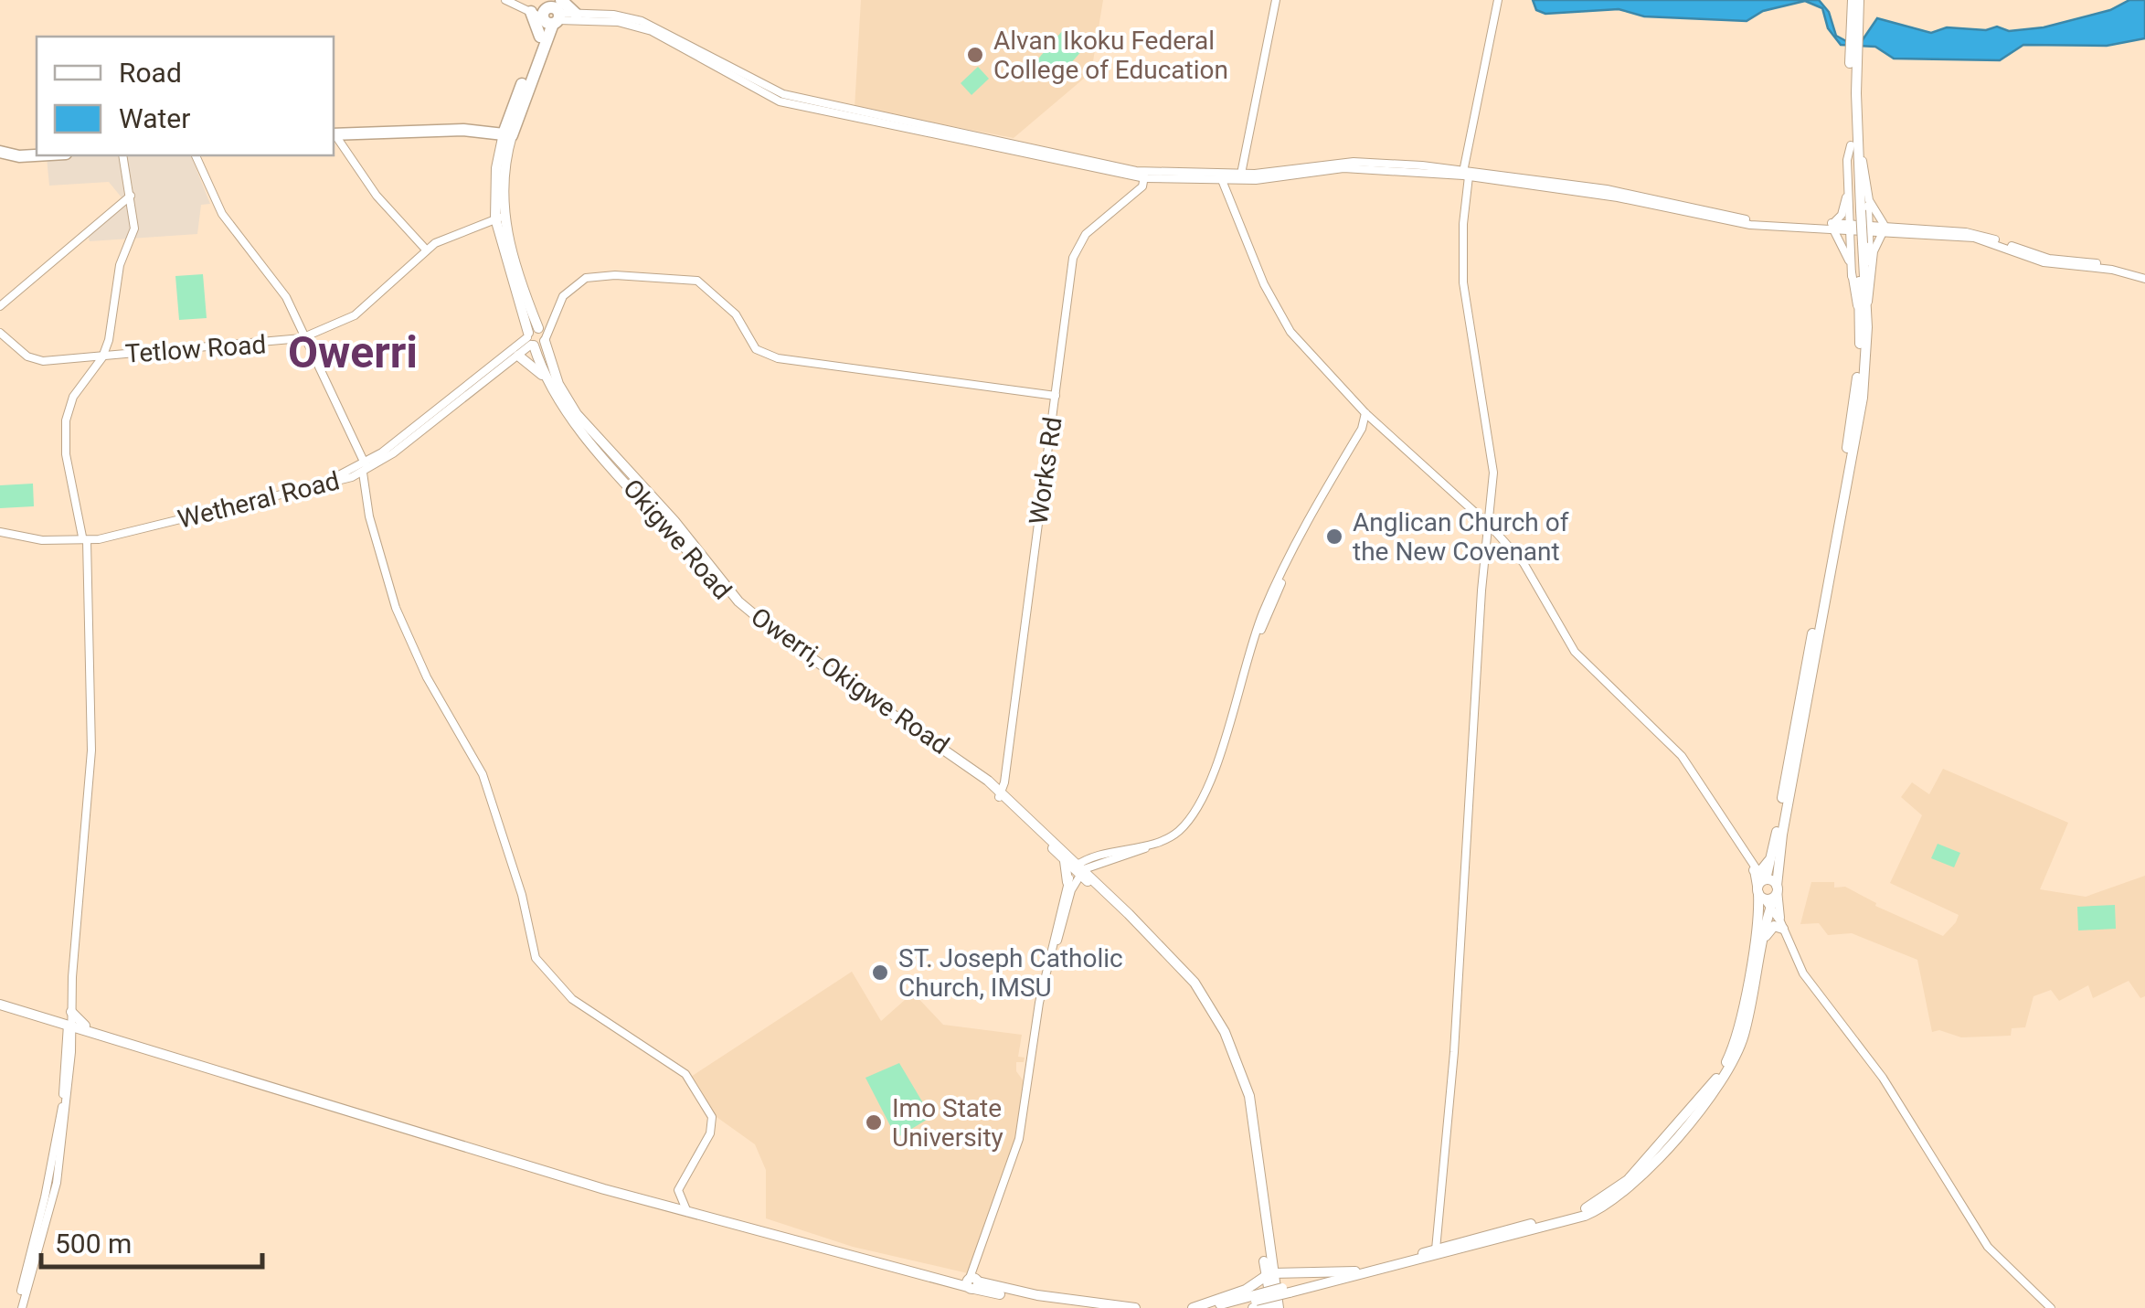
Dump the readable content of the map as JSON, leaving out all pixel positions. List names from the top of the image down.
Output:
{
  "streets": {
    "main road": ["Okigwe Road"],
    "street": ["Tetlow Road", "Works Rd", "Wetheral Road"]
  },
  "crossings": [
    ["Works Rd", "Okigwe Road"],
    ["Wetheral Road", "Okigwe Road"]
  ],
  "districts": ["Owerri"],
  "places": [
    "Alvan Ikoku Federal College of Education",
    "Anglican Church of the New Covenant",
    "ST. Joseph Catholic Church, IMSU",
    "Imo State University"
  ],
  "legend": ["Road", "Water"],
  "scale_bar": "500 m"
}
